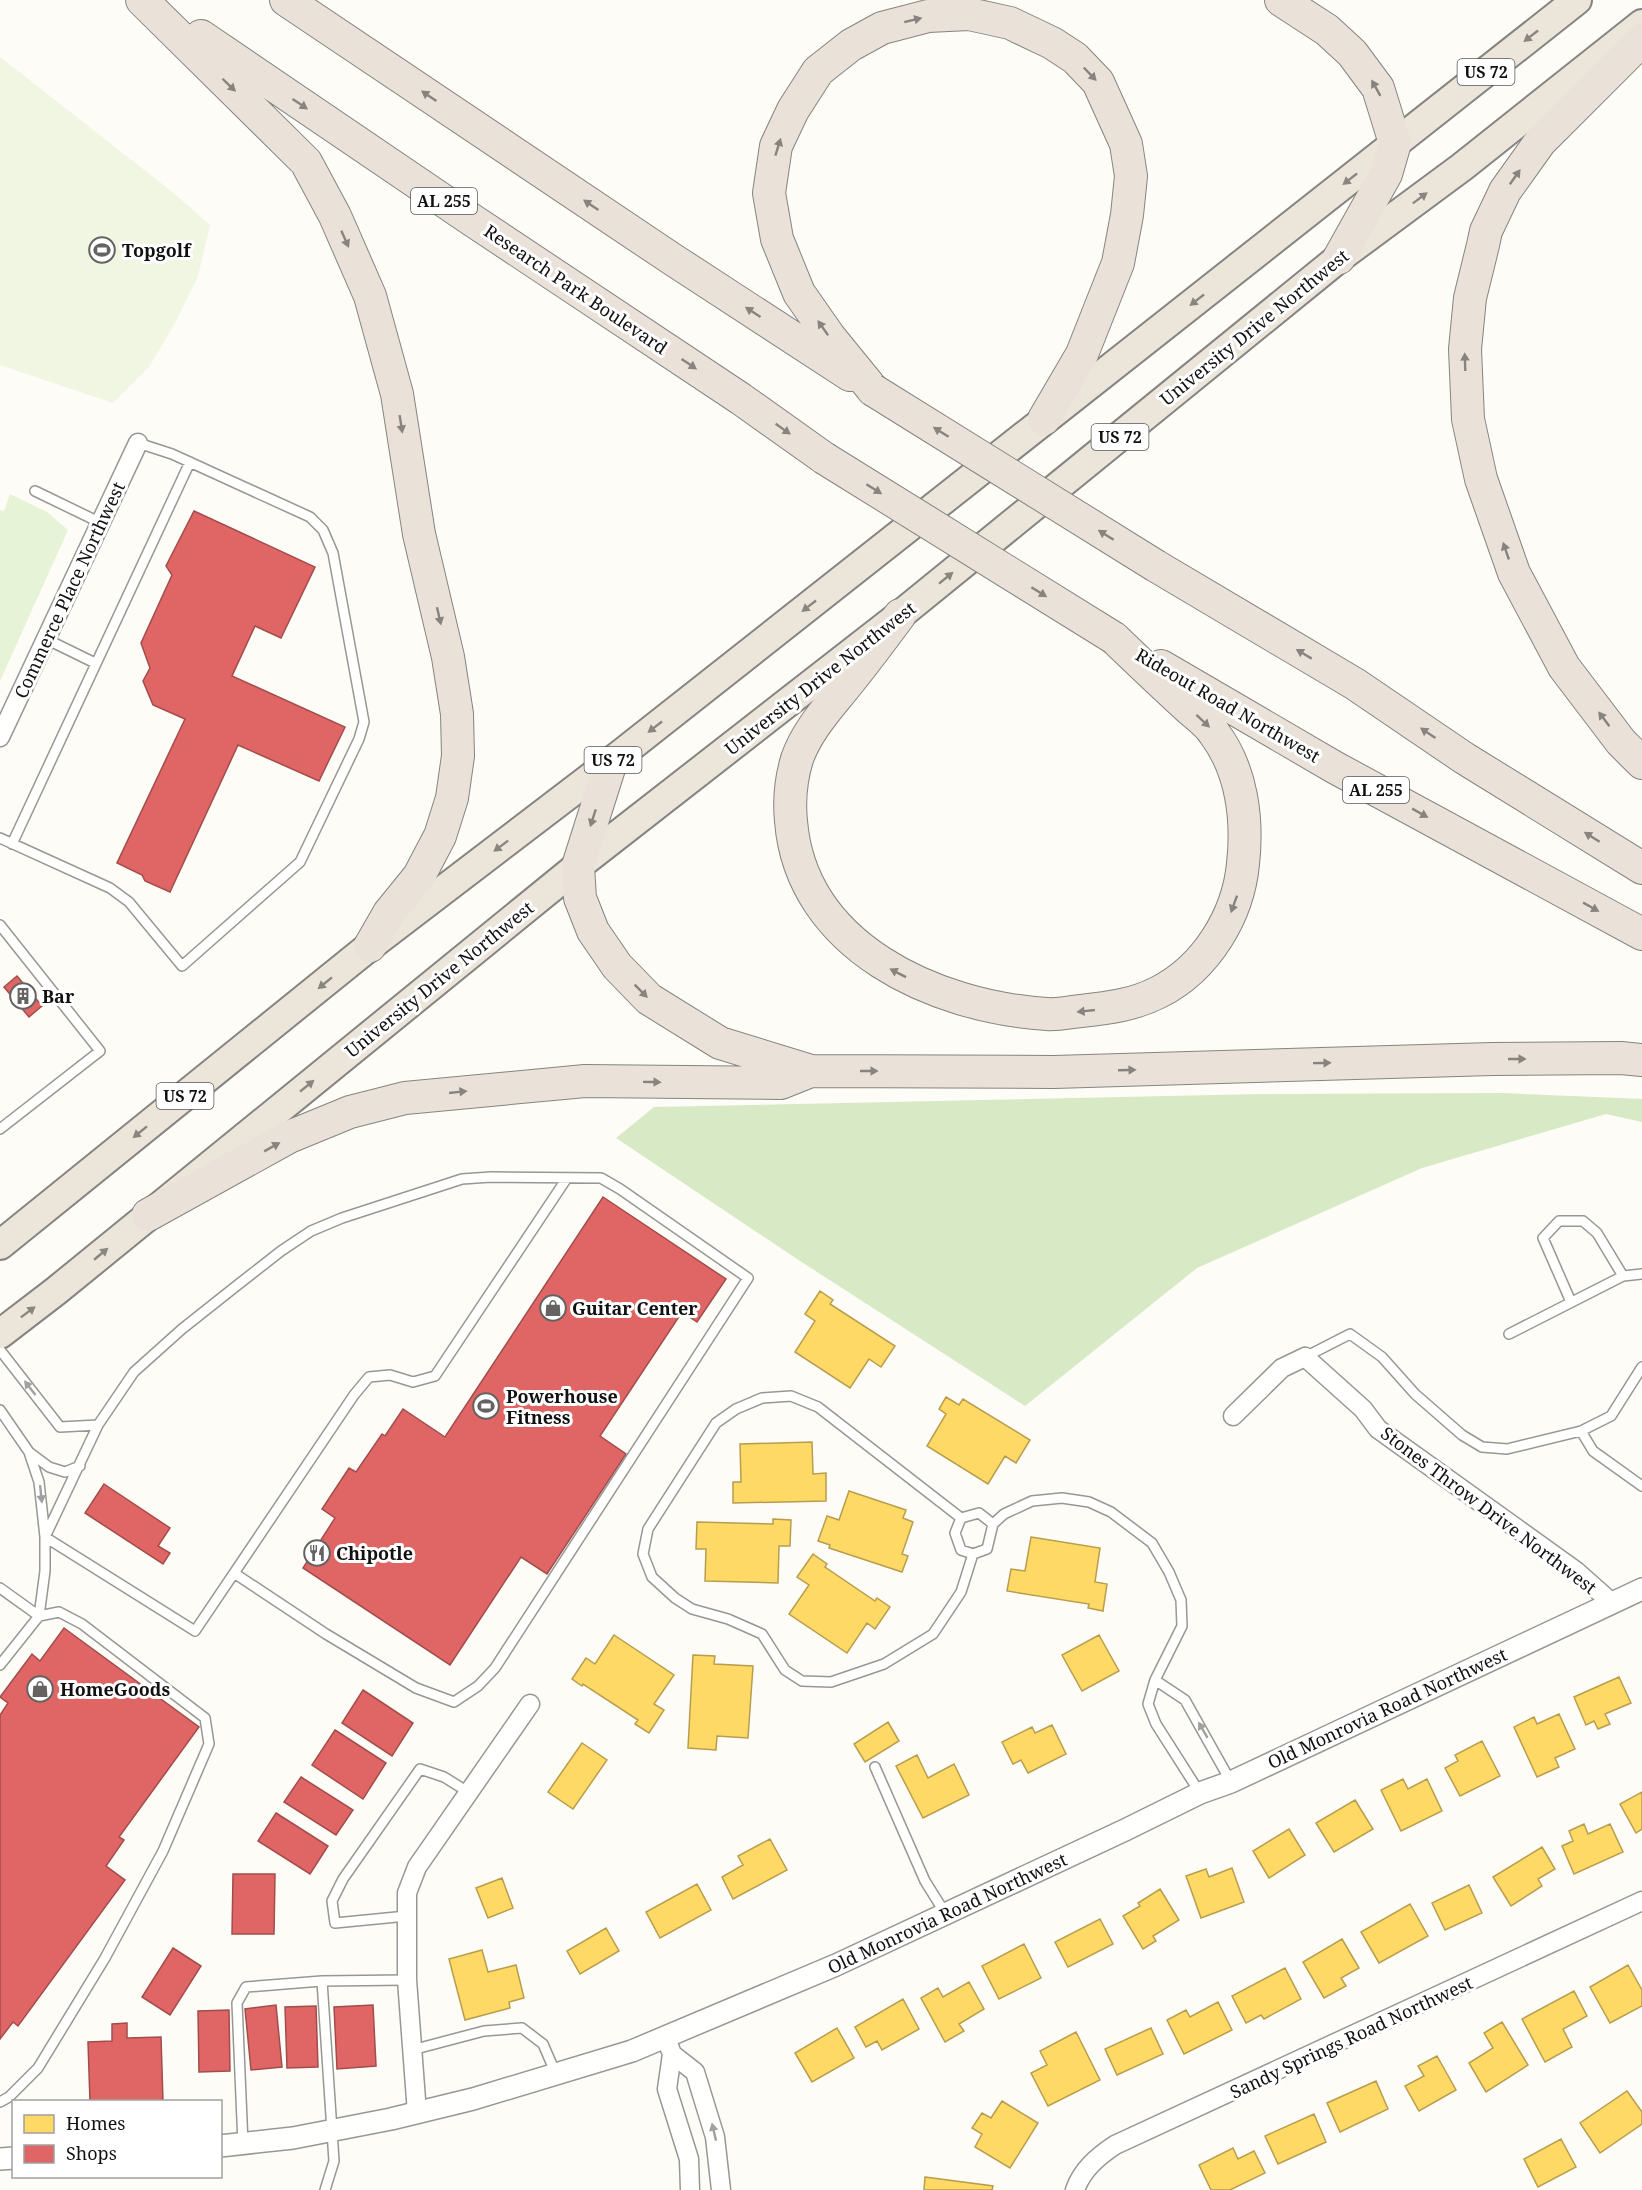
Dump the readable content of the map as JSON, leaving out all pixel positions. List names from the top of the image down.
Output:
{
  "streets": {
    "highway": [
      "US 72",
      "AL 255",
      "Research Park Boulevard",
      "University Drive Northwest",
      "Rideout Road Northwest"
    ],
    "street": [
      "Commerce Place Northwest",
      "Stones Throw Drive Northwest",
      "Old Monrovia Road Northwest",
      "Sandy Springs Road Northwest"
    ]
  },
  "crossings": [
    ["Research Park Boulevard", "Rideout Road Northwest"],
    ["Stones Throw Drive Northwest", "Old Monrovia Road Northwest"]
  ],
  "places": {
    "sports": ["Topgolf", "Powerhouse Fitness"],
    "building": ["Bar"],
    "shop": ["Guitar Center", "HomeGoods"],
    "restaurant": ["Chipotle"]
  },
  "legend": ["Homes", "Shops"]
}
